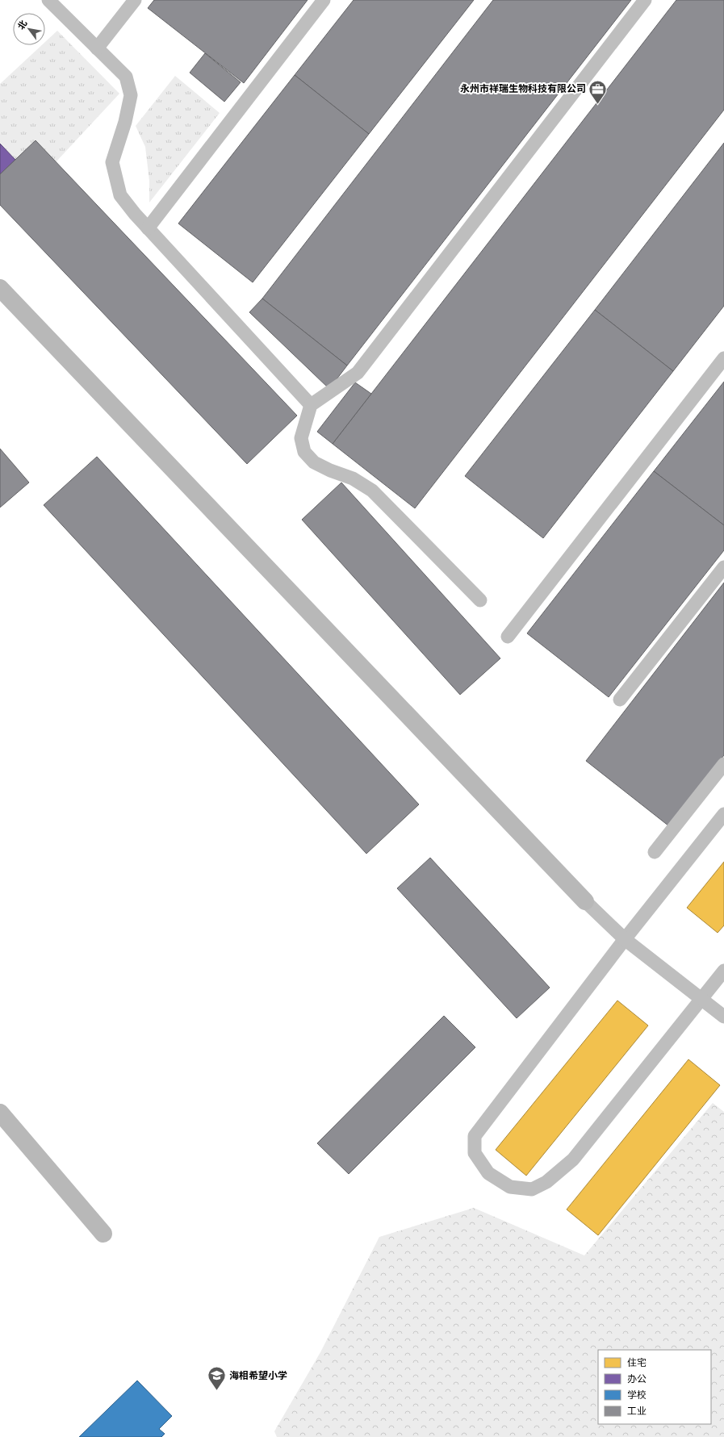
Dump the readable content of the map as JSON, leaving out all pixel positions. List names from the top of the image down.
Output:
{
  "places": {
    "office": ["永州市祥瑞生物科技有限公司"],
    "school or university": ["海相希望小学"]
  },
  "legend": [
    "住宅",
    "办公",
    "学校",
    "工业"
  ],
  "north": "top left"
}
